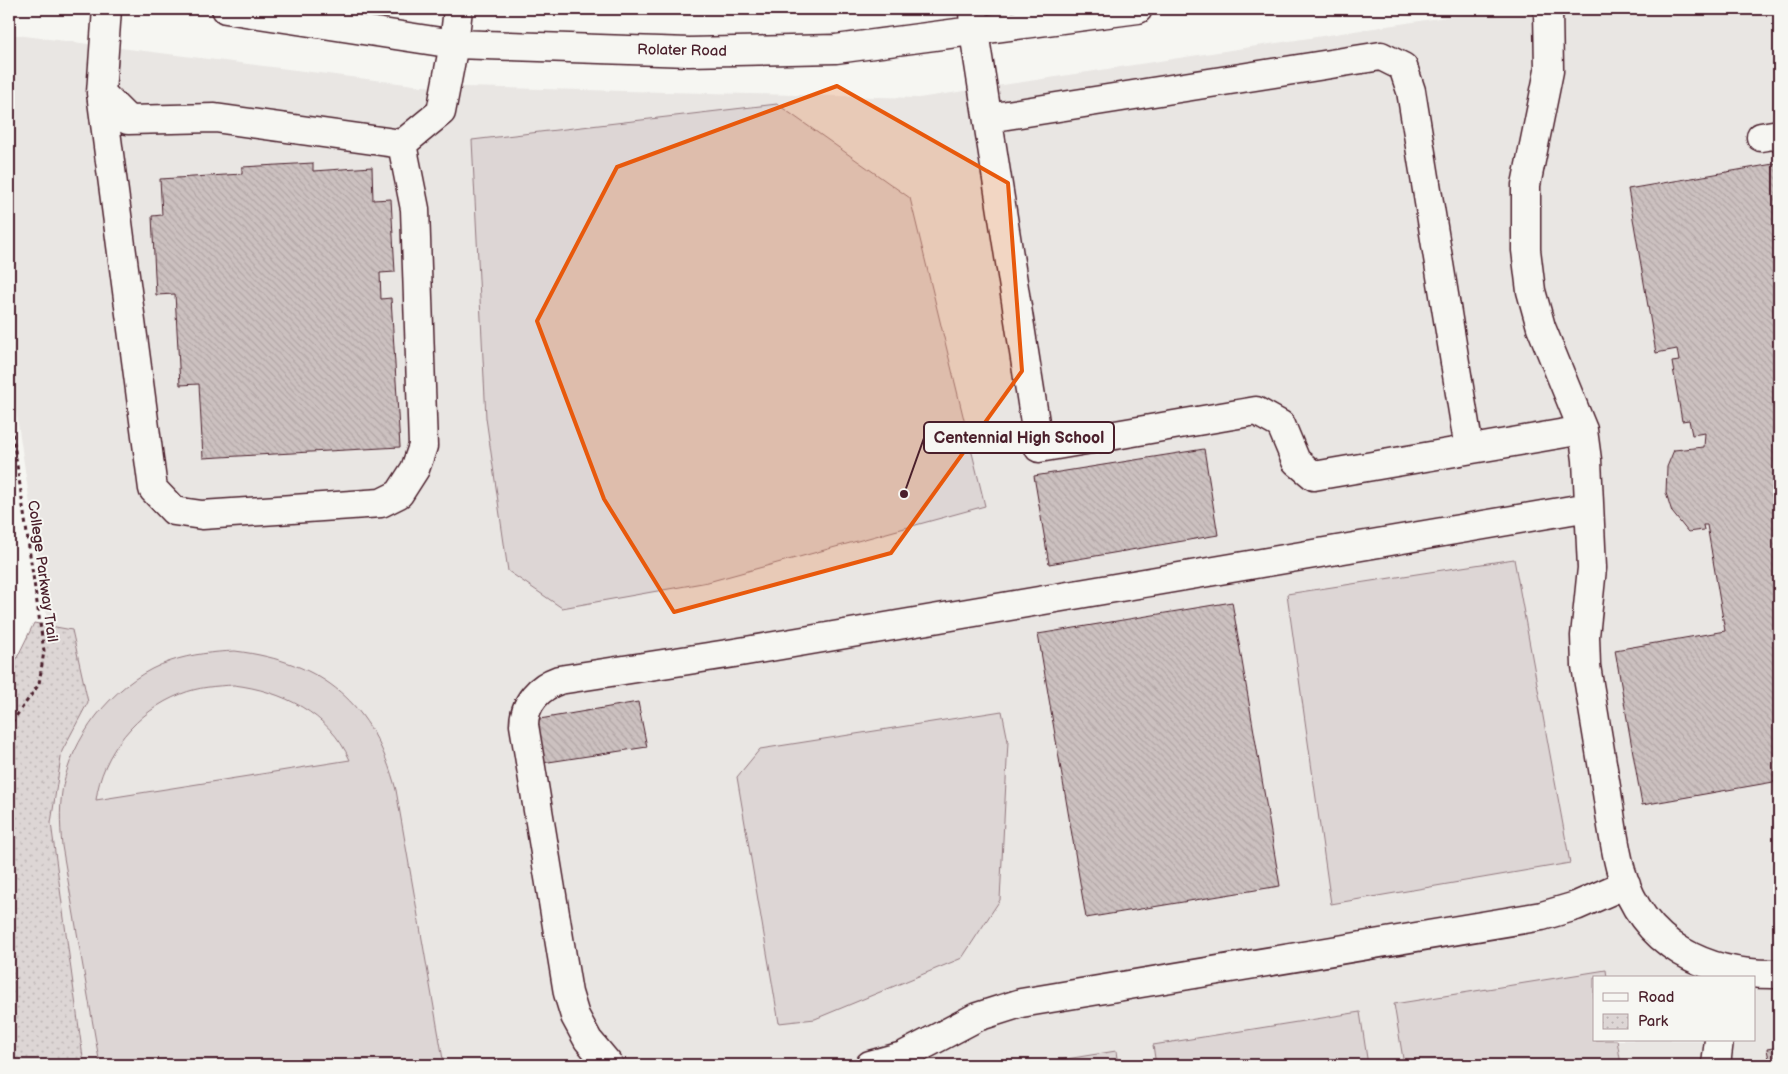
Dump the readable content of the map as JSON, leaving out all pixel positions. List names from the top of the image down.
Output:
{
  "streets": {
    "main road": ["Rolater Road"],
    "path": ["College Parkway Trail"]
  },
  "places": ["Centennial High School"],
  "legend": ["Road", "Park"]
}
